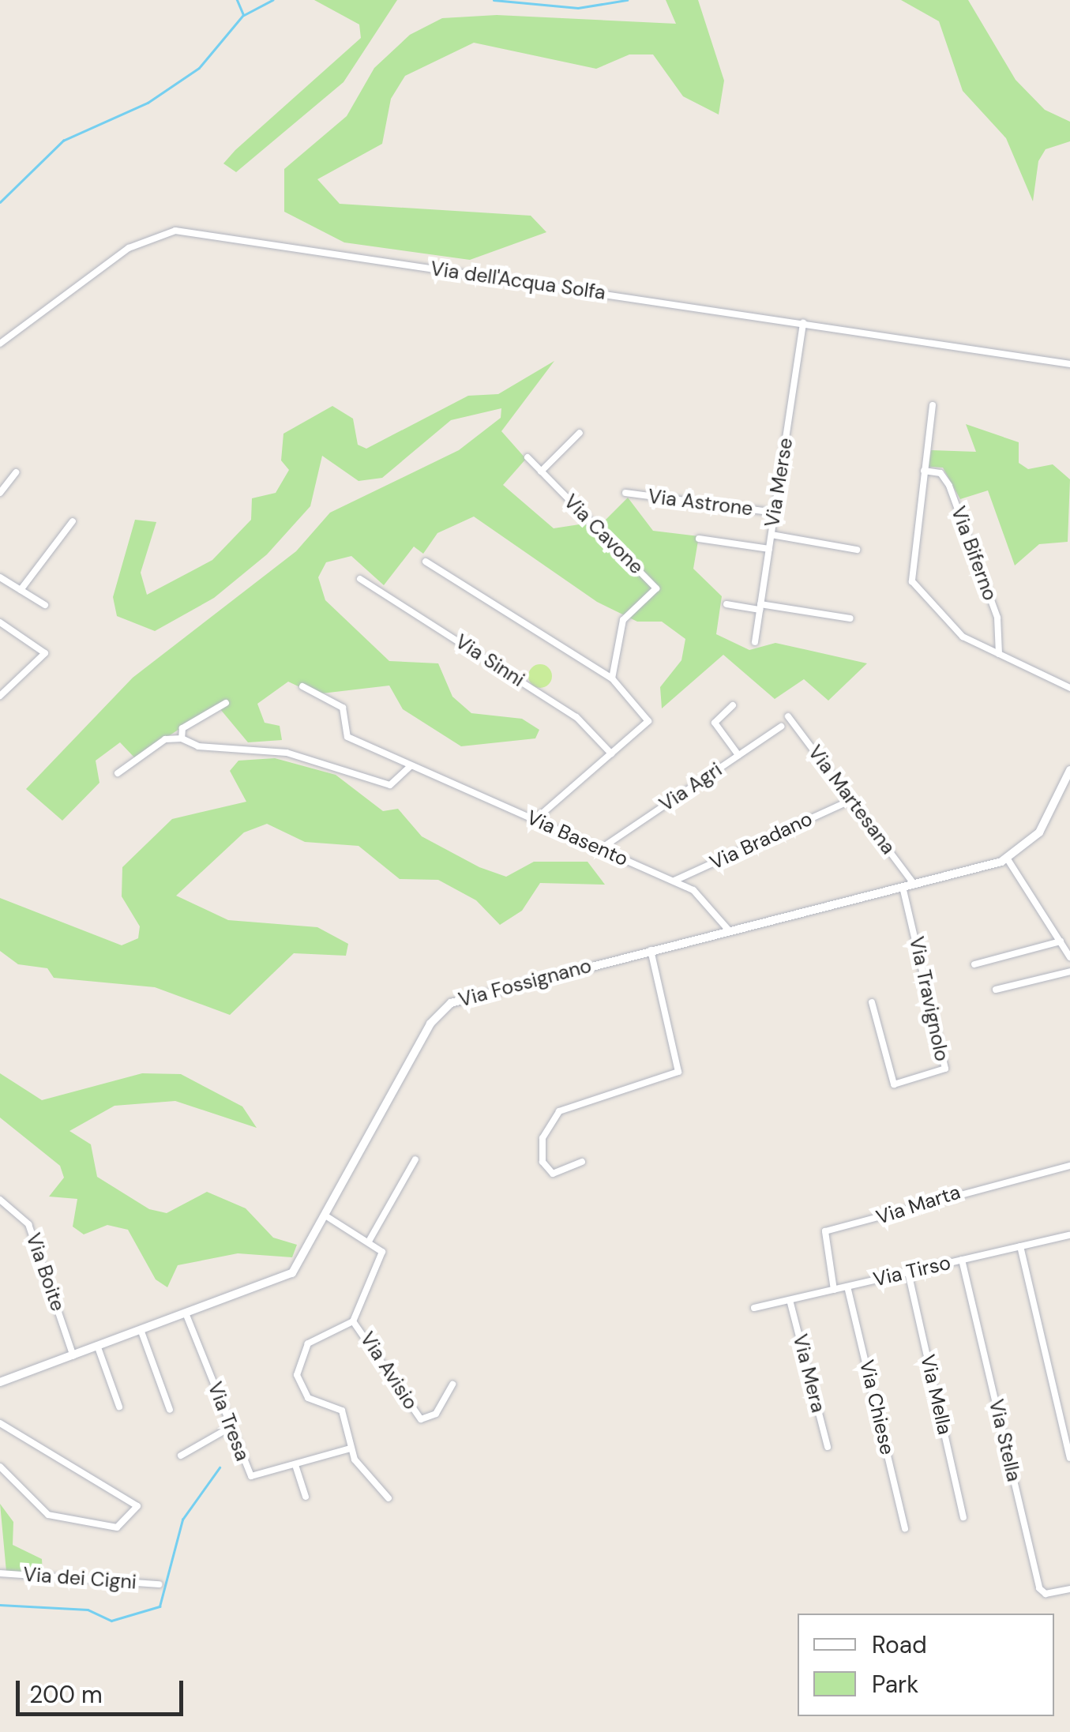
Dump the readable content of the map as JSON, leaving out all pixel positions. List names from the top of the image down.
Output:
{
  "streets": {
    "street": [
      "Via dell'Acqua Solfa",
      "Via Merse",
      "Via Astrone",
      "Via Cavone",
      "Via Biferno",
      "Via Sinni",
      "Via Agri",
      "Via Martesana",
      "Via Basento",
      "Via Bradano",
      "Via Fossignano",
      "Via Travignolo",
      "Via Marta",
      "Via Tirso",
      "Via Boite",
      "Via Avisio",
      "Via Mera",
      "Via Mella",
      "Via Chiese",
      "Via Tresa",
      "Via Stella",
      "Via dei Cigni"
    ]
  },
  "crossings": [
    ["Via dell'Acqua Solfa", "Via Merse"],
    ["Via Merse", "Via Astrone"],
    ["Via Agri", "Via Basento"],
    ["Via Martesana", "Via Fossignano"],
    ["Via Basento", "Via Bradano"],
    ["Via Basento", "Via Fossignano"],
    ["Via Fossignano", "Via Travignolo"],
    ["Via Fossignano", "Via Boite"],
    ["Via Fossignano", "Via Tresa"],
    ["Via Marta", "Via Tirso"],
    ["Via Tirso", "Via Mera"],
    ["Via Tirso", "Via Mella"],
    ["Via Tirso", "Via Chiese"],
    ["Via Tirso", "Via Stella"],
    ["Via Avisio", "Via Tresa"]
  ],
  "legend": ["Road", "Park"],
  "scale_bar": "200 m"
}
